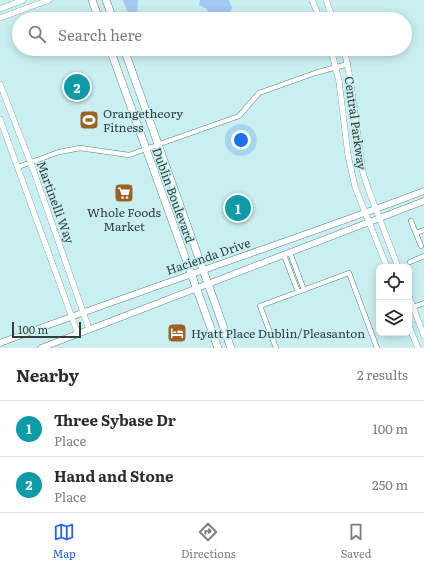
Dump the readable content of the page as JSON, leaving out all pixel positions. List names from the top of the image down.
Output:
{
  "streets": {
    "main road": ["Dublin Boulevard", "Hacienda Drive"],
    "street": ["Central Parkway", "Martinelli Way"]
  },
  "crossings": [
    ["Central Parkway", "Hacienda Drive"],
    ["Dublin Boulevard", "Hacienda Drive"],
    ["Martinelli Way", "Hacienda Drive"]
  ],
  "places": {
    "sports": ["Orangetheory Fitness"],
    "supermarket": ["Whole Foods Market"],
    "hotel": ["Hyatt Place Dublin/Pleasanton"]
  },
  "scale_bar": "100 m",
  "page": {
    "search": "Search here",
    "pins": ["2", "1"],
    "scale": "100 m",
    "heading": ["Nearby", "2 results"],
    "list": [
      {
        "mark": "1",
        "name": "Three Sybase Dr",
        "note": "Place",
        "value": "100 m"
      },
      {
        "mark": "2",
        "name": "Hand and Stone",
        "note": "Place",
        "value": "250 m"
      }
    ],
    "nav": ["Map", "Directions", "Saved"]
  }
}
